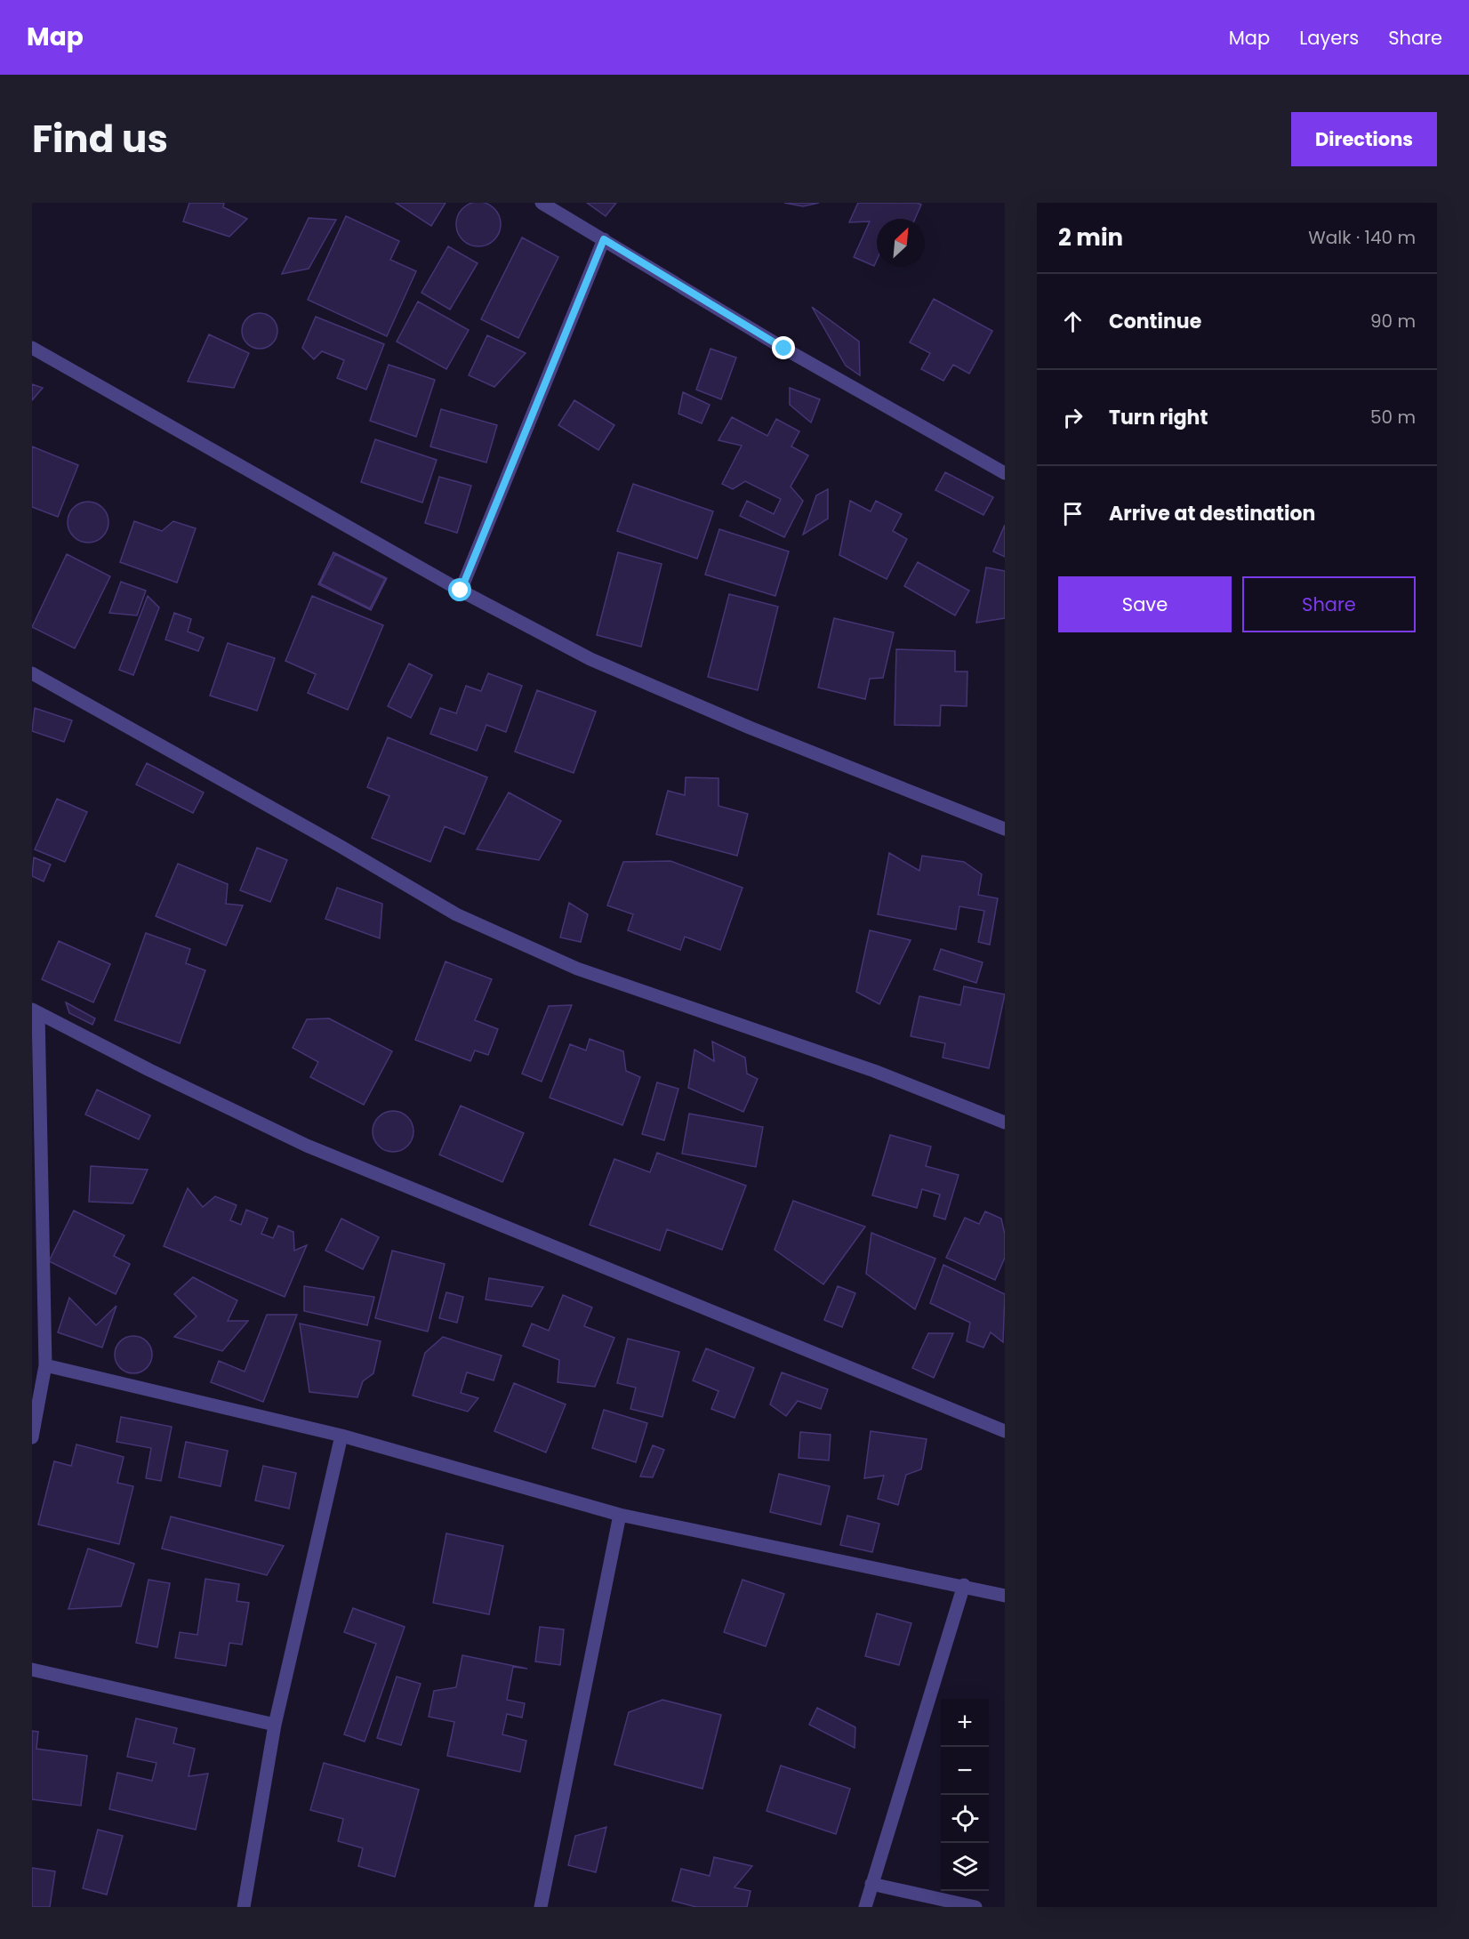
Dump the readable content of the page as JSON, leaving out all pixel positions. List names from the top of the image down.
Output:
{
  "north": "top right",
  "page": {
    "header": "Map",
    "nav": ["Map", "Layers", "Share"],
    "title": "Find us",
    "buttons": [
      "Directions",
      ["Save", "Share"]
    ],
    "heading": ["2 min", "Walk · 140 m"],
    "list": [
      ["Continue", "90 m"],
      ["Turn right", "50 m"],
      "Arrive at destination"
    ],
    "map_buttons": ["+", "−"]
  }
}
